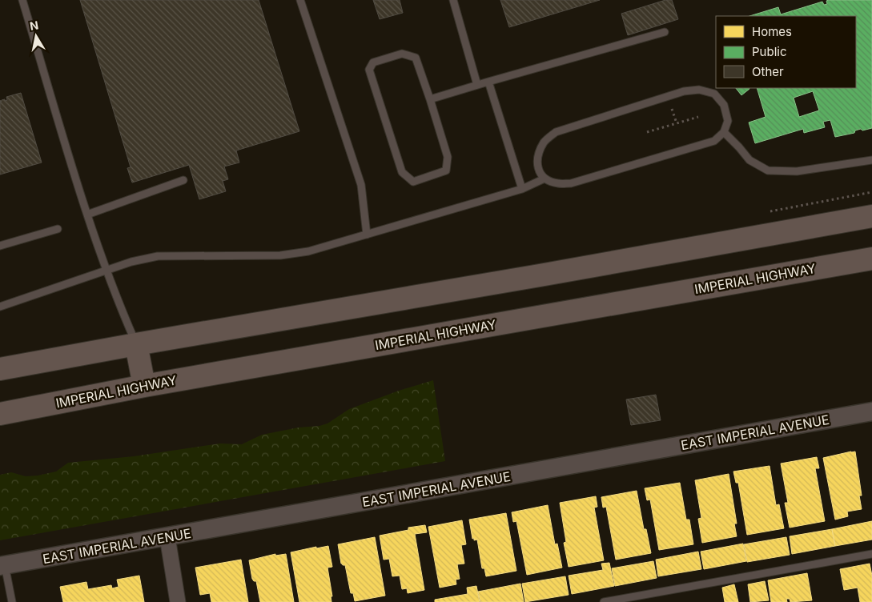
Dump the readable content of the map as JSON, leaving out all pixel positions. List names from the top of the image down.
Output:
{
  "streets": {
    "main road": ["IMPERIAL HIGHWAY"],
    "street": ["EAST IMPERIAL AVENUE"]
  },
  "legend": ["Homes", "Public", "Other"],
  "north": "top"
}
